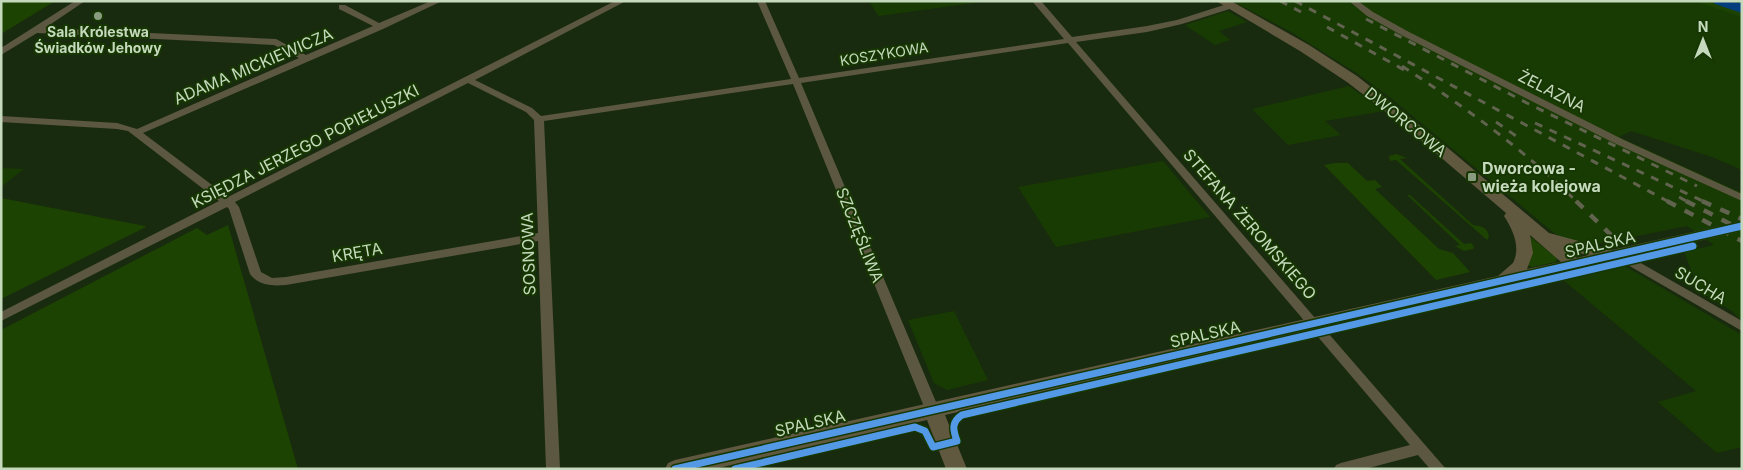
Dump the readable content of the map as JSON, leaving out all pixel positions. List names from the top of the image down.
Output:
{
  "streets": {
    "street": [
      "KOSZYKOWA",
      "ADAMA MICKIEWICZA",
      "ŻELAZNA",
      "DWORCOWA",
      "KSIĘDZA JERZEGO POPIEŁUSZKI",
      "STEFANA ŻEROMSKIEGO",
      "SZCZĘŚLIWA",
      "SPALSKA",
      "KRĘTA",
      "SOSNOWA",
      "SUCHA"
    ]
  },
  "crossings": [
    ["KOSZYKOWA", "DWORCOWA"],
    ["KOSZYKOWA", "STEFANA ŻEROMSKIEGO"],
    ["KOSZYKOWA", "SZCZĘŚLIWA"],
    ["KOSZYKOWA", "SOSNOWA"],
    ["DWORCOWA", "SPALSKA"],
    ["KSIĘDZA JERZEGO POPIEŁUSZKI", "KRĘTA"],
    ["STEFANA ŻEROMSKIEGO", "SPALSKA"],
    ["SZCZĘŚLIWA", "SPALSKA"],
    ["SPALSKA", "SUCHA"],
    ["KRĘTA", "SOSNOWA"]
  ],
  "places": {
    "other": ["Sala Królestwa Świadków Jehowy"],
    "transit": ["Dworcowa - wieża kolejowa"]
  },
  "north": "top"
}
